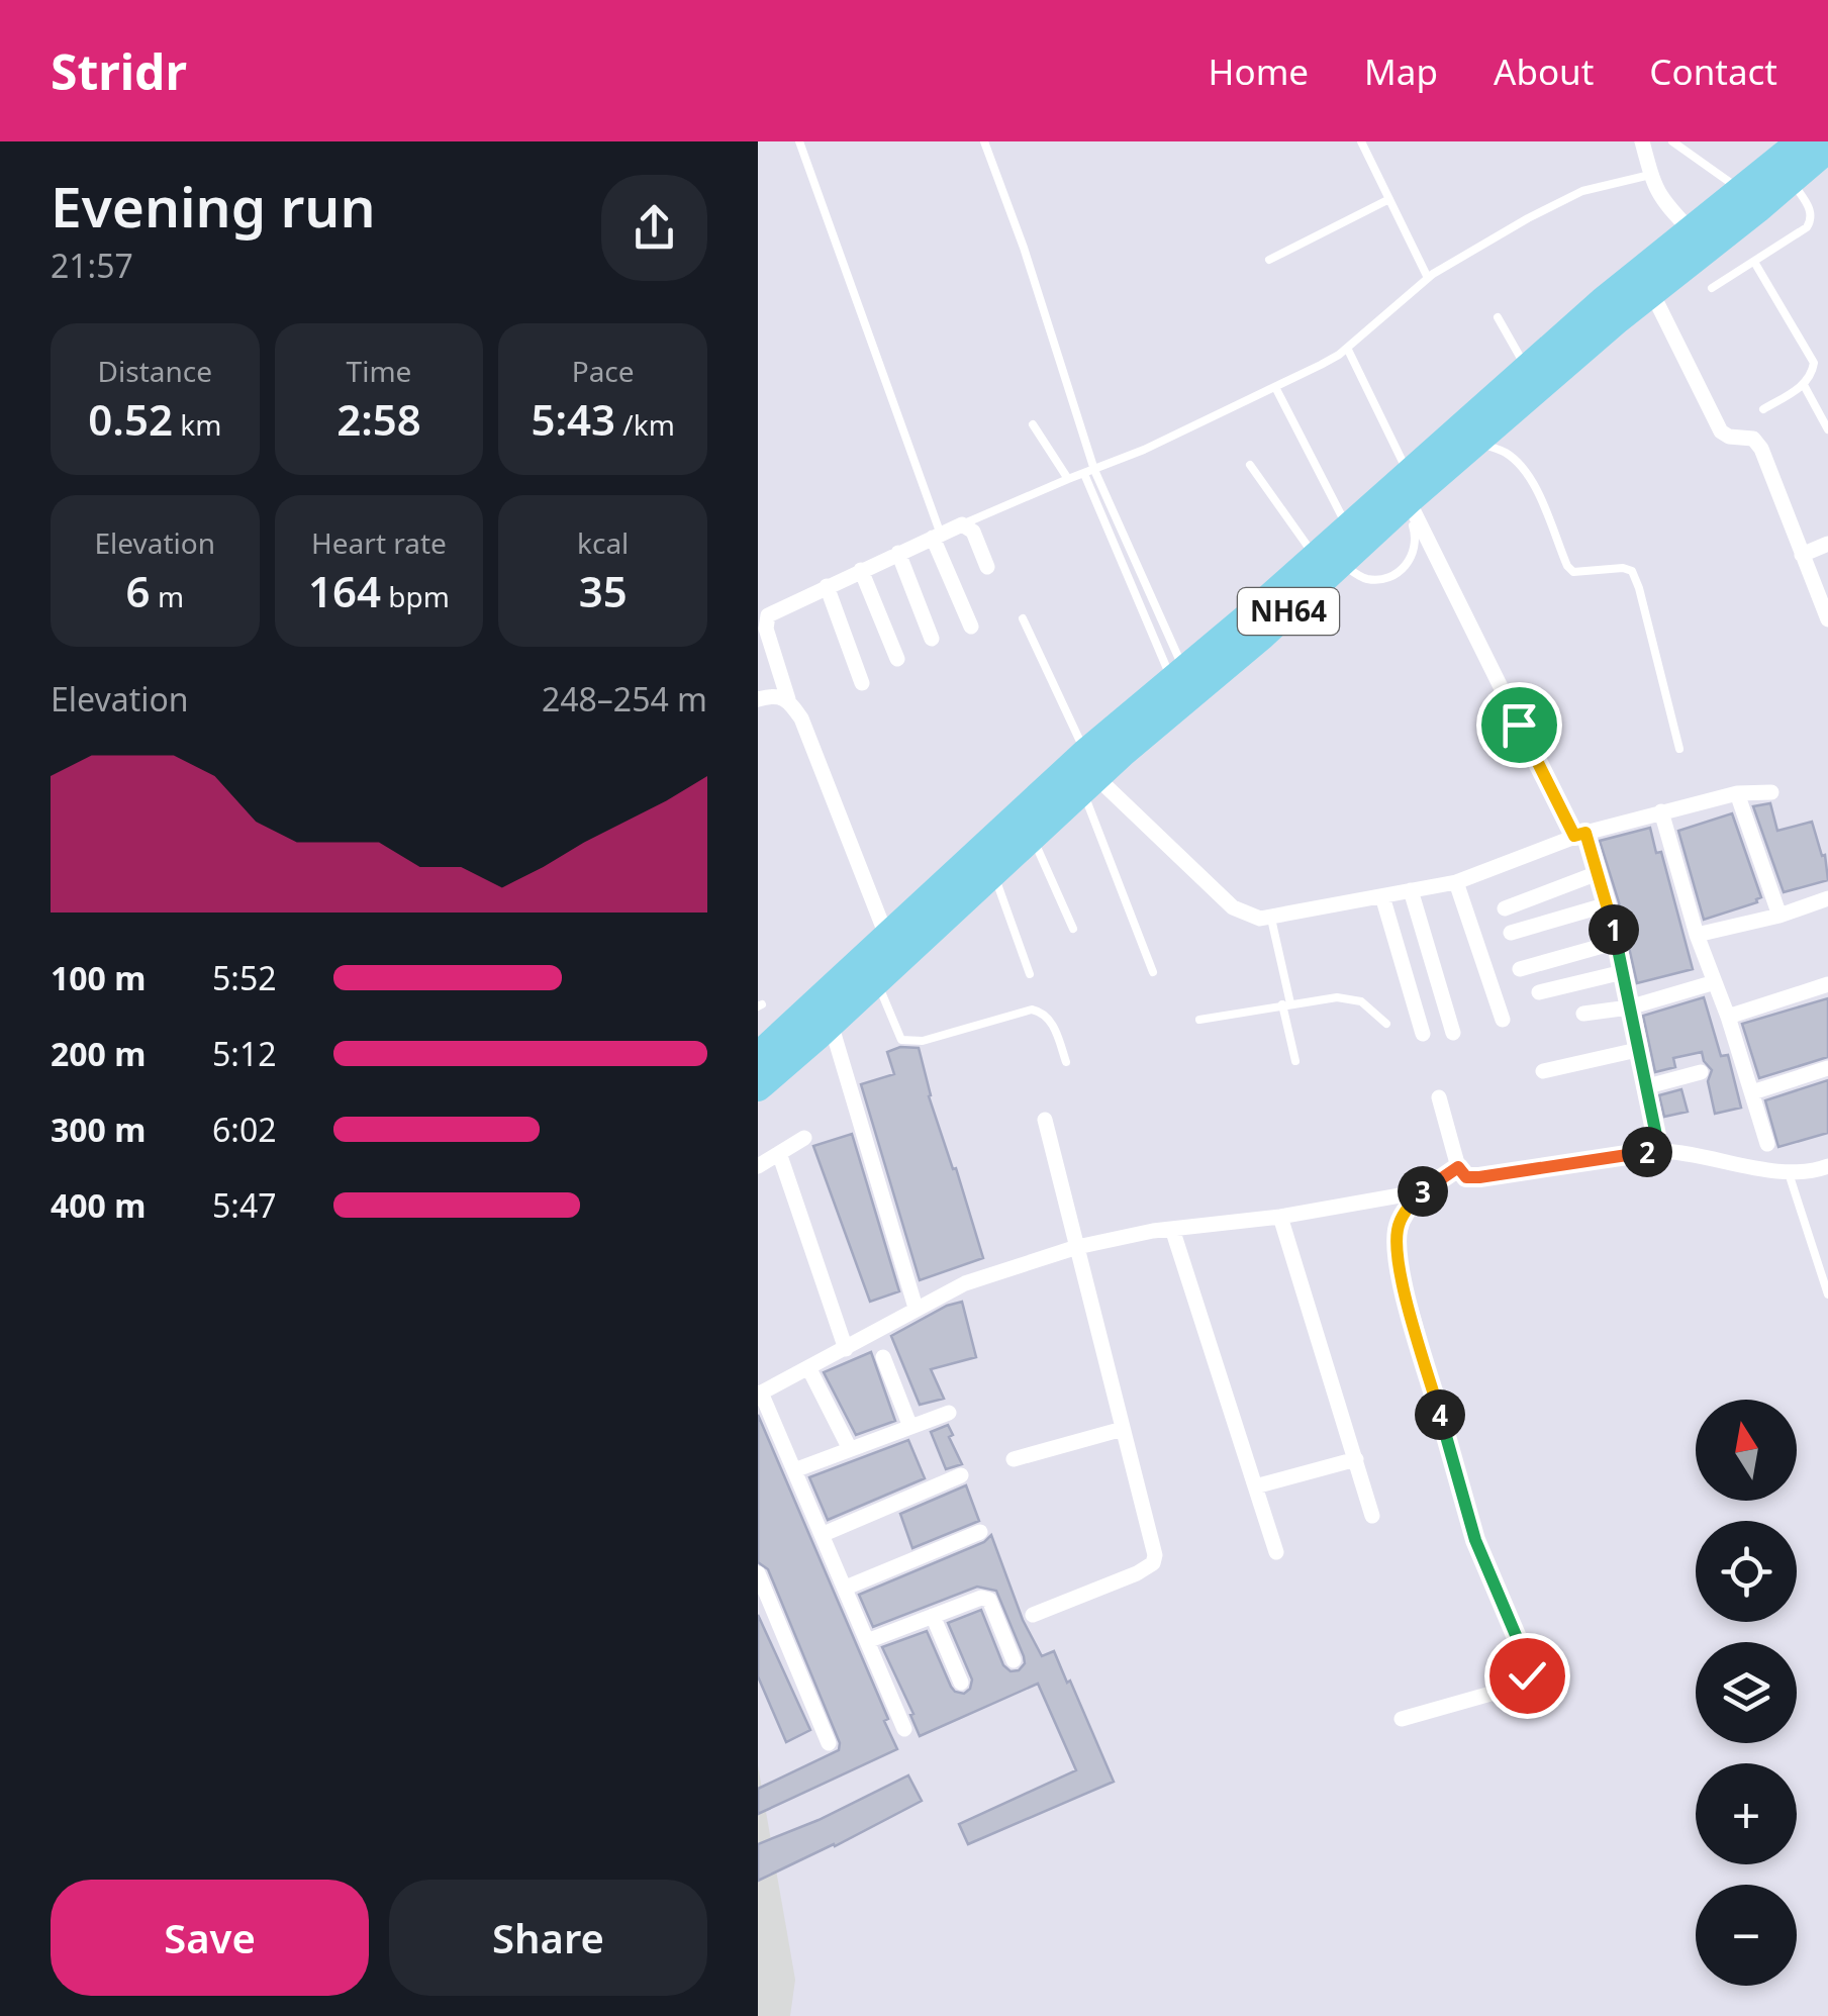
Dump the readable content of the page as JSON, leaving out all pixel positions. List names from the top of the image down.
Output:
{
  "streets": {
    "highway": ["NH64"]
  },
  "north": "top",
  "page": {
    "header": "Stridr",
    "nav": [
      "Home",
      "Map",
      "About",
      "Contact"
    ],
    "heading": ["Evening run", "21:57"],
    "stats": [
      ["Distance", "0.52 km"],
      ["Time", "2:58"],
      ["Pace", "5:43 /km"],
      ["Elevation", "6 m"],
      ["Heart rate", "164 bpm"],
      ["kcal", "35"]
    ],
    "chart": ["Elevation", "248–254 m"],
    "pins": [
      "1",
      "2",
      "3",
      "4"
    ],
    "list": [
      {
        "name": "100 m",
        "note": "5:52"
      },
      {
        "name": "200 m",
        "note": "5:12"
      },
      {
        "name": "300 m",
        "note": "6:02"
      },
      {
        "name": "400 m",
        "note": "5:47"
      }
    ],
    "map_buttons": ["+", "−"],
    "buttons": ["Save", "Share"]
  }
}
